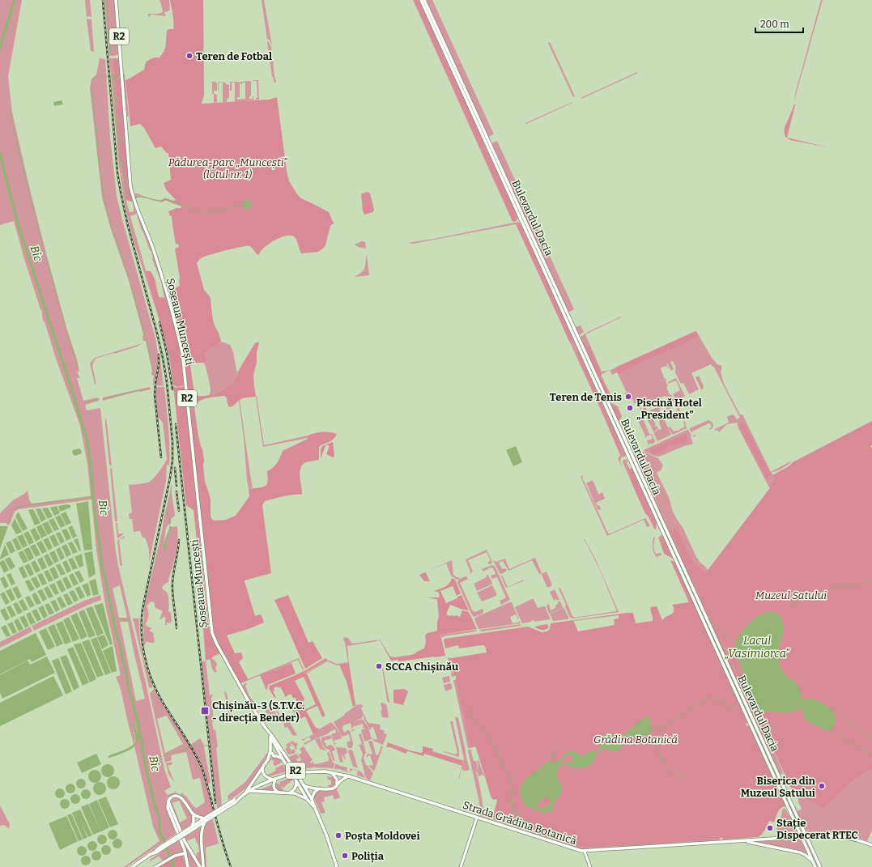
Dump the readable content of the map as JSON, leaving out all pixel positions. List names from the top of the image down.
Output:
{
  "streets": {
    "main road": [
      "R2",
      "Bulevardul Dacia",
      "Șoseaua Muncești",
      "Strada Grădina Botanică"
    ]
  },
  "crossings": [
    ["Bulevardul Dacia", "Strada Grădina Botanică"]
  ],
  "water": ["Bîc", "Lacul „Vasimiorca”"],
  "parks": ["Pădurea-parc „Muncești” (lotul nr. 1)", "Muzeul Satului", "Grădina Botanică"],
  "places": {
    "other": [
      "Teren de Fotbal",
      "Teren de Tenis",
      "Piscină Hotel „President”",
      "SCCA Chișinău",
      "Biserica din Muzeul Satului",
      "Stație Dispecerat RTEC",
      "Poșta Moldovei",
      "Poliția"
    ],
    "transit": ["Chișinău-3 (S.T.V.C. - direcția Bender)"]
  },
  "scale_bar": "200 m"
}
